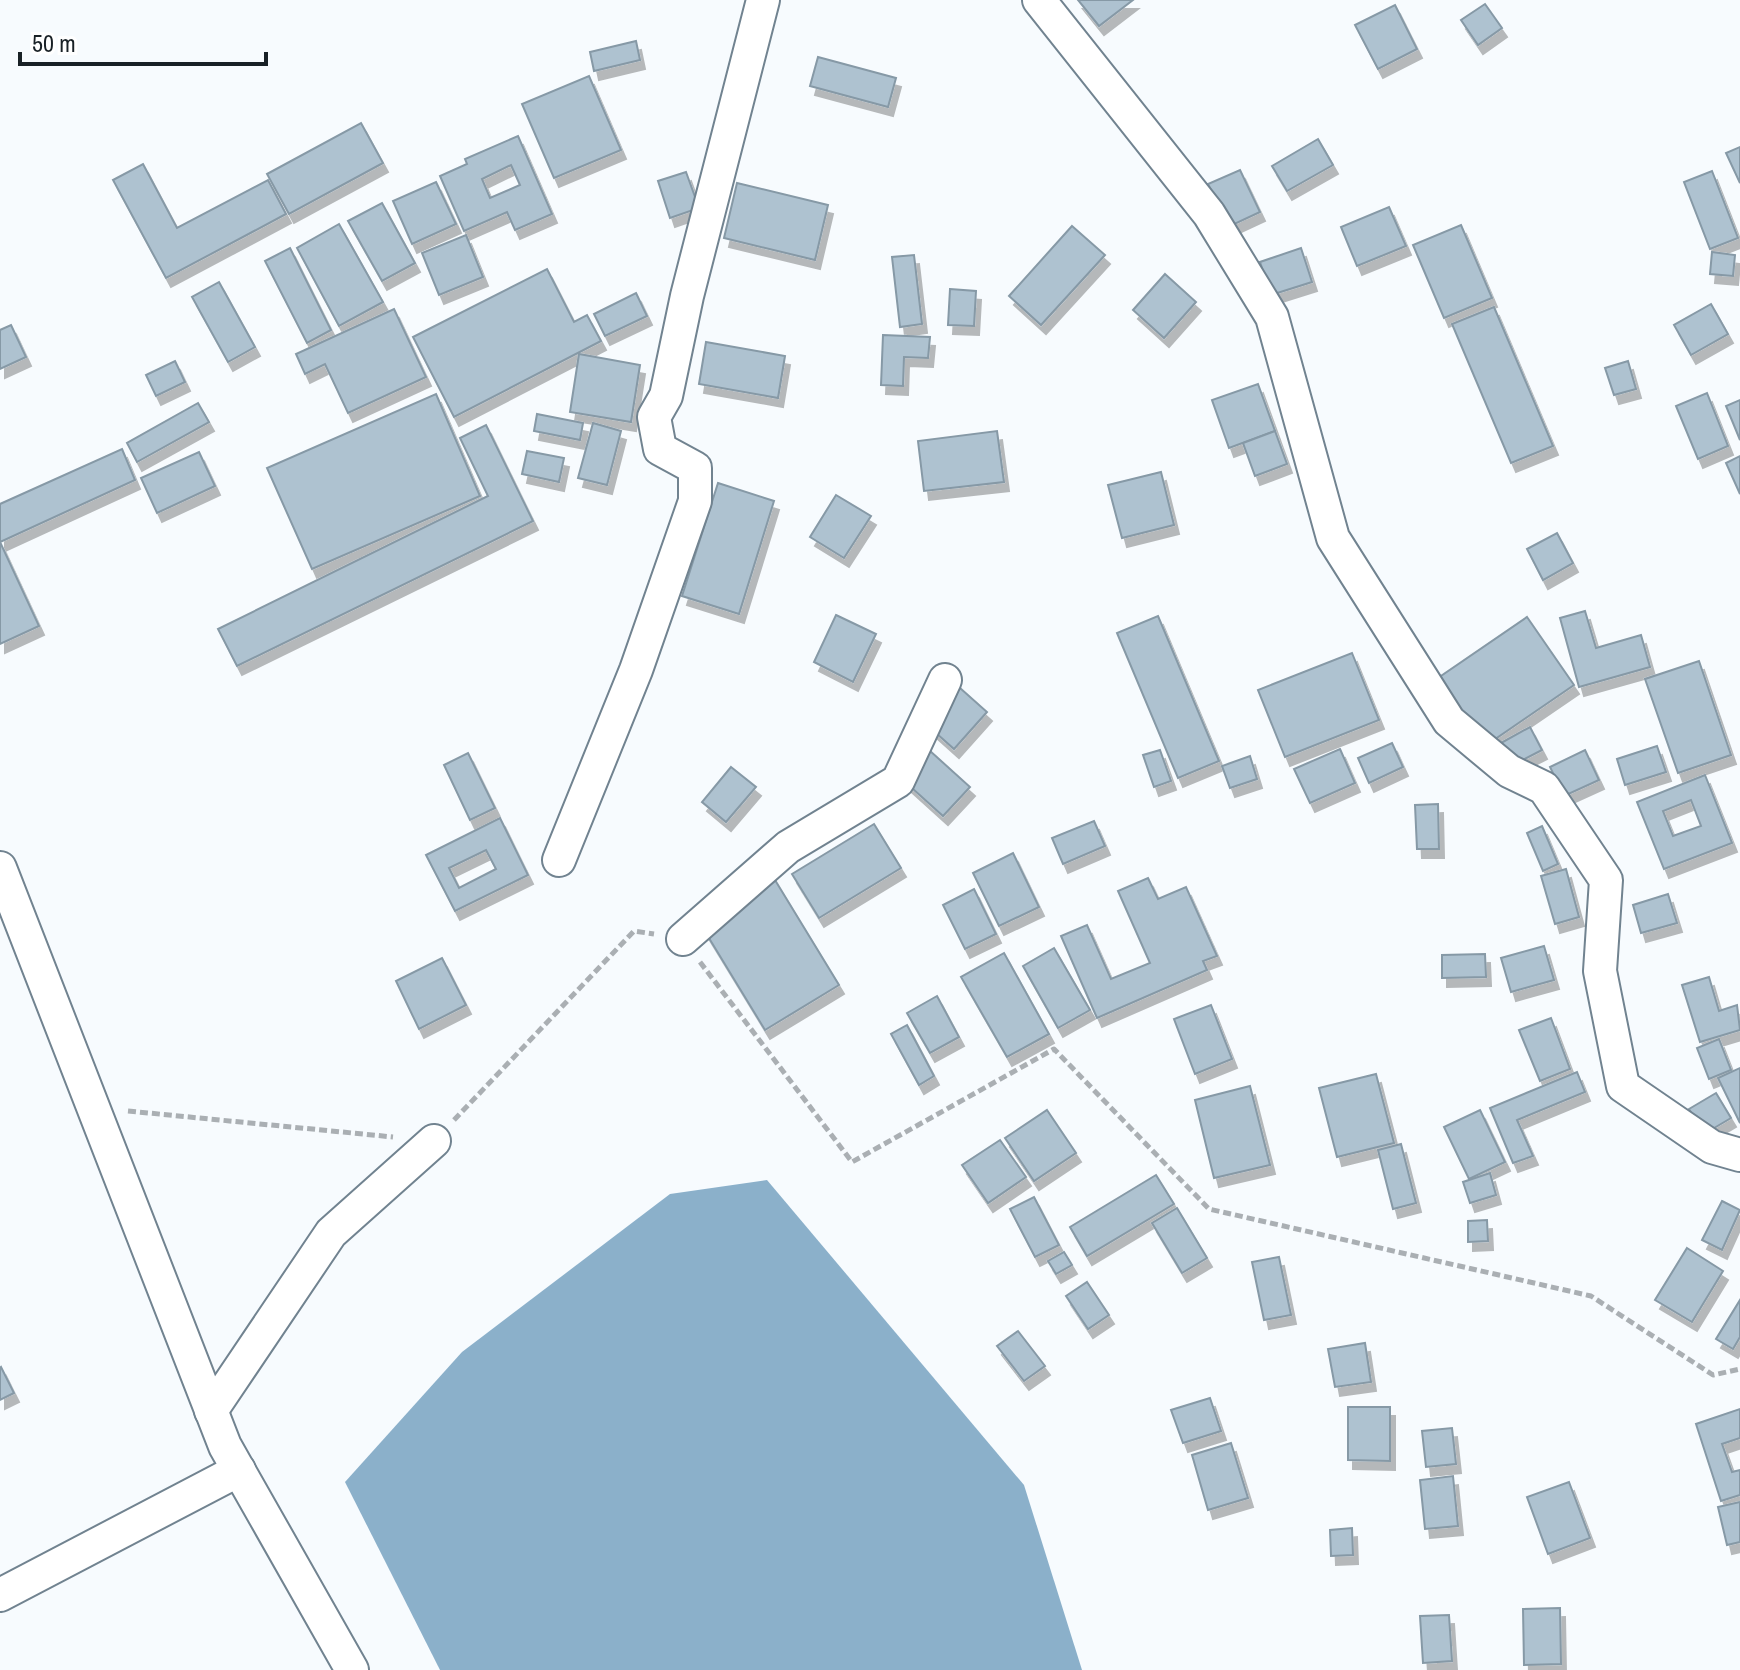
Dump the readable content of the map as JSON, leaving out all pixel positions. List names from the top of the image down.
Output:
{
  "scale_bar": "50 m"
}
